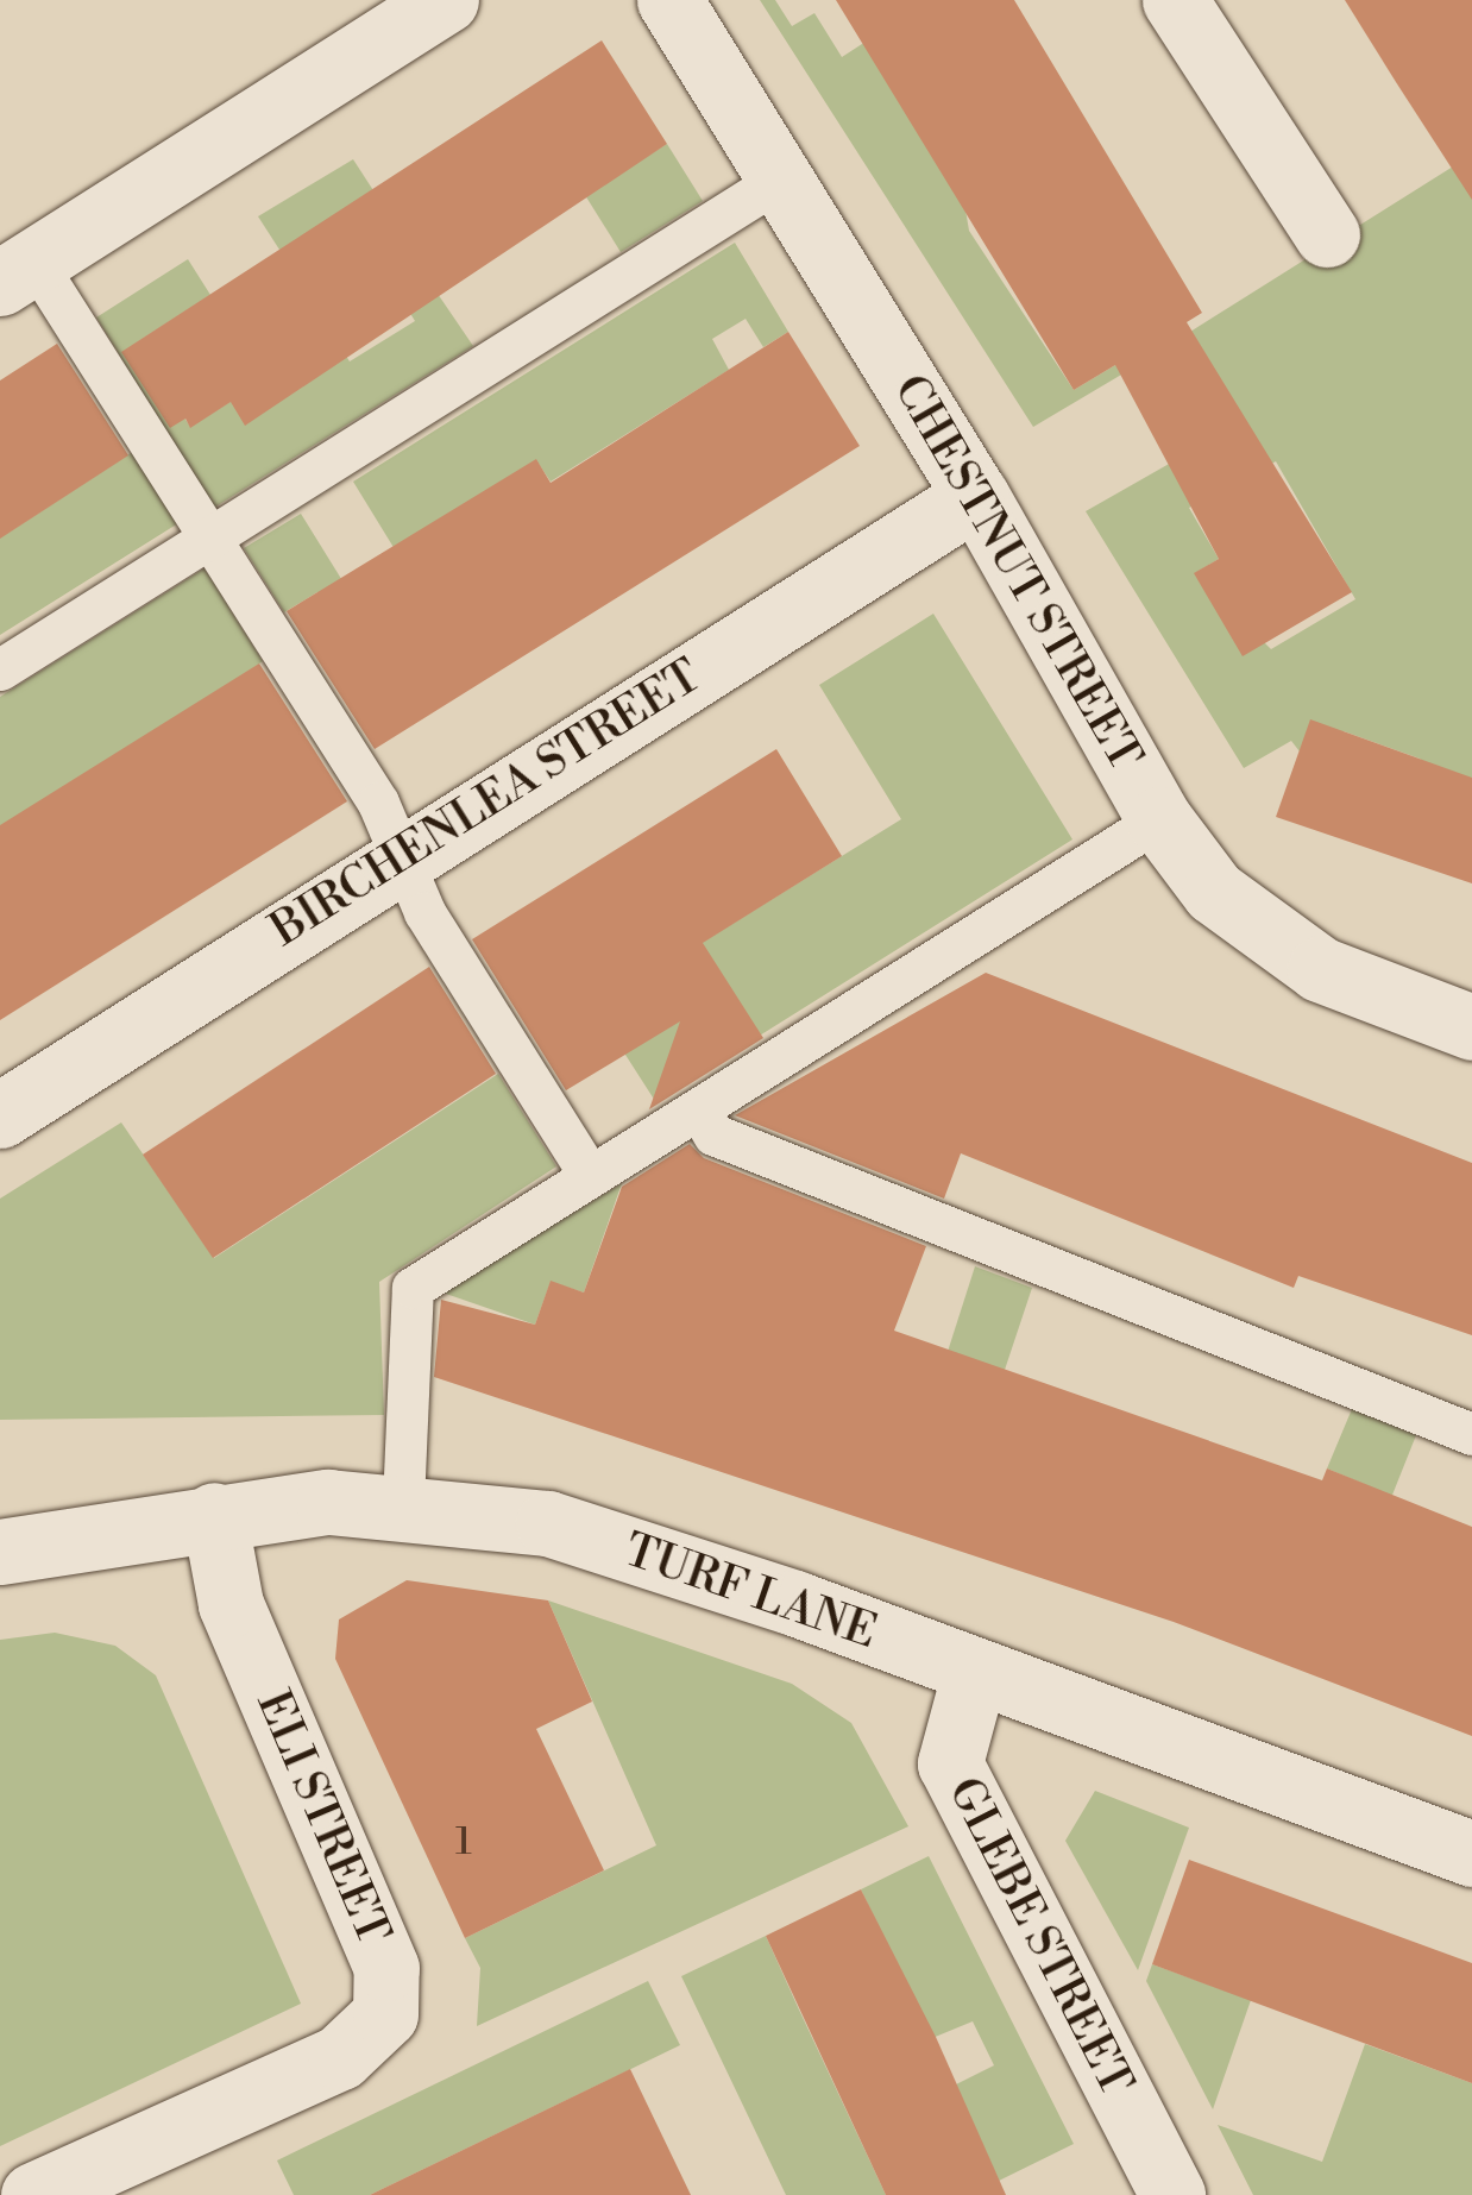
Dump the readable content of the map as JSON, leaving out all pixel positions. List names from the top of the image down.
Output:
{
  "streets": {
    "street": [
      "CHESTNUT STREET",
      "BIRCHENLEA STREET",
      "TURF LANE",
      "ELI STREET",
      "GLEBE STREET"
    ]
  },
  "crossings": [
    ["CHESTNUT STREET", "BIRCHENLEA STREET"],
    ["TURF LANE", "ELI STREET"],
    ["TURF LANE", "GLEBE STREET"]
  ],
  "house_numbers": ["1"]
}
